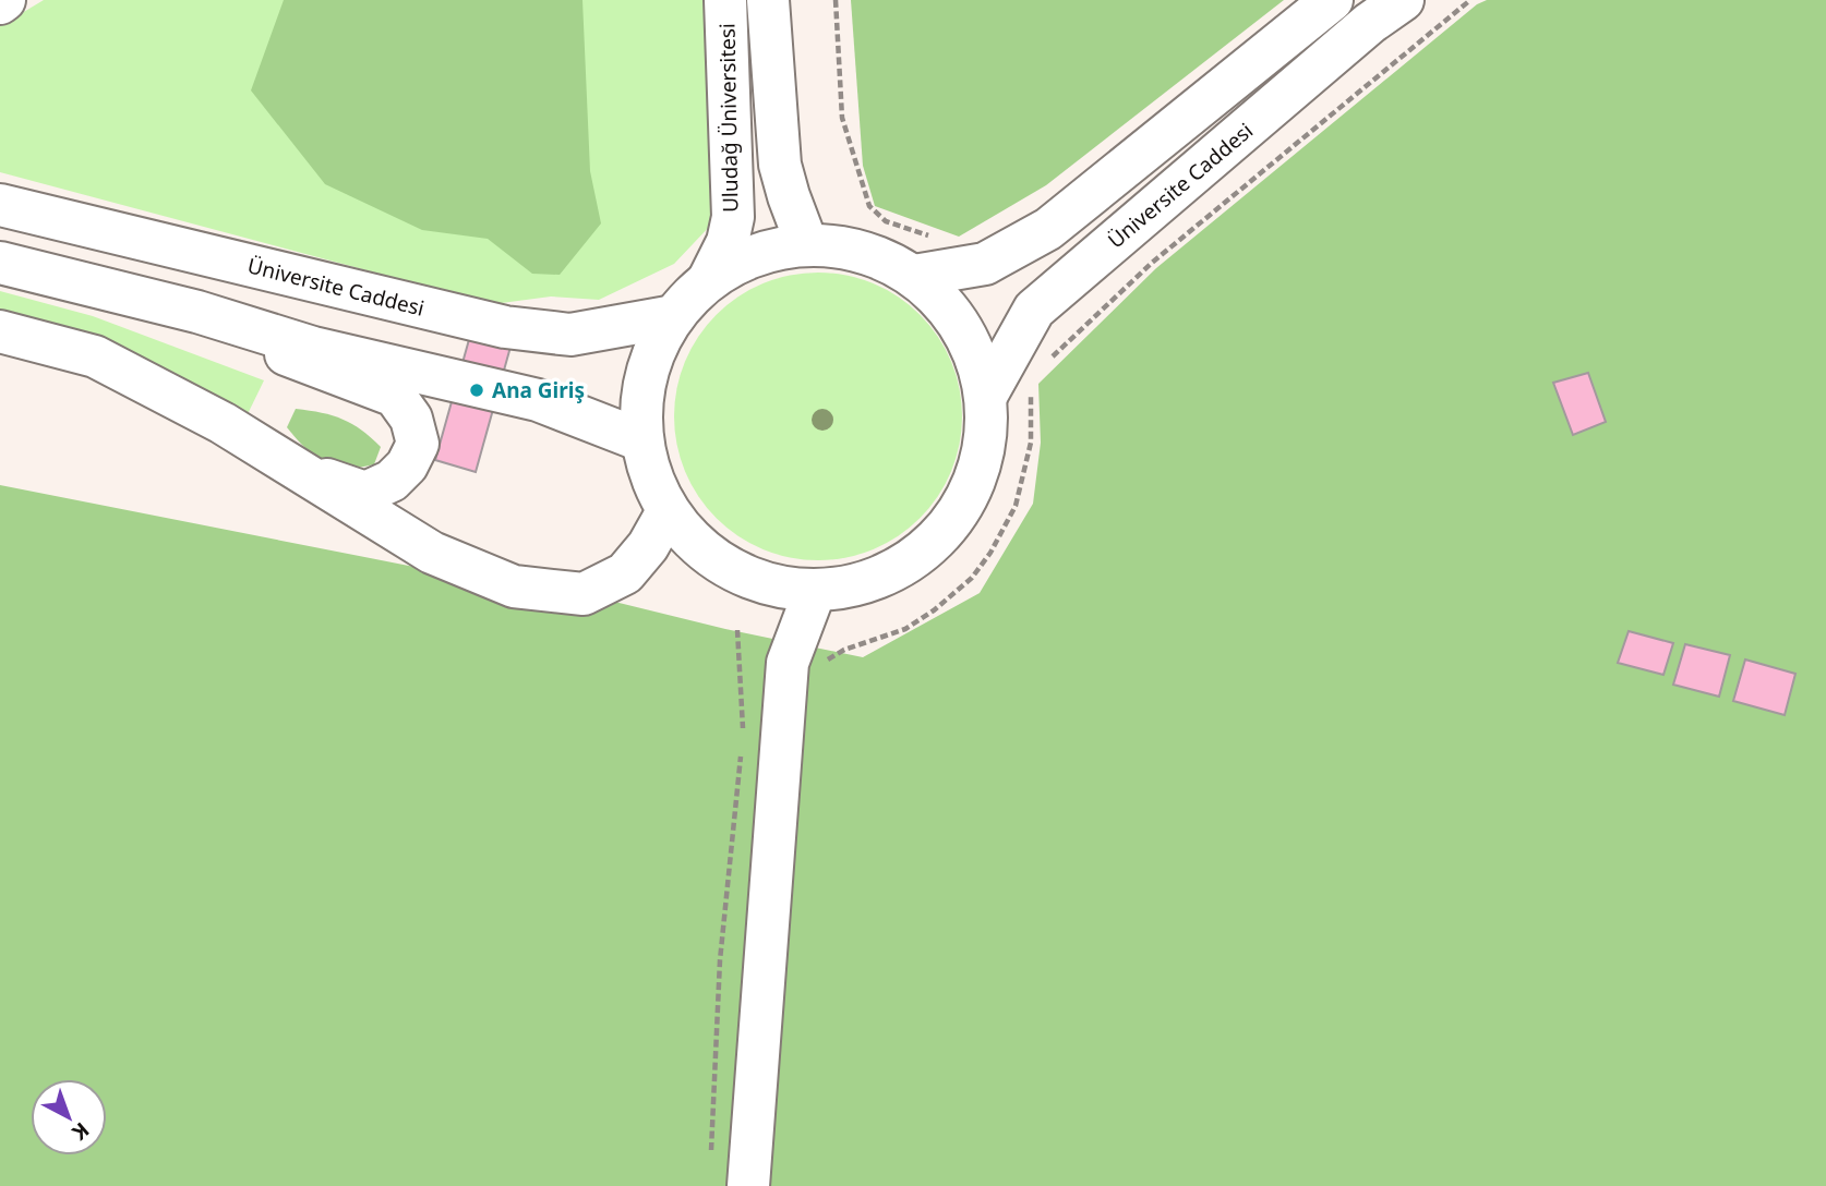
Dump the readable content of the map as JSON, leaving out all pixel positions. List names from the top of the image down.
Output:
{
  "streets": {
    "main road": ["Uludağ Üniversitesi", "Üniversite Caddesi"]
  },
  "places": ["Ana Giriş"],
  "north": "bottom right"
}
